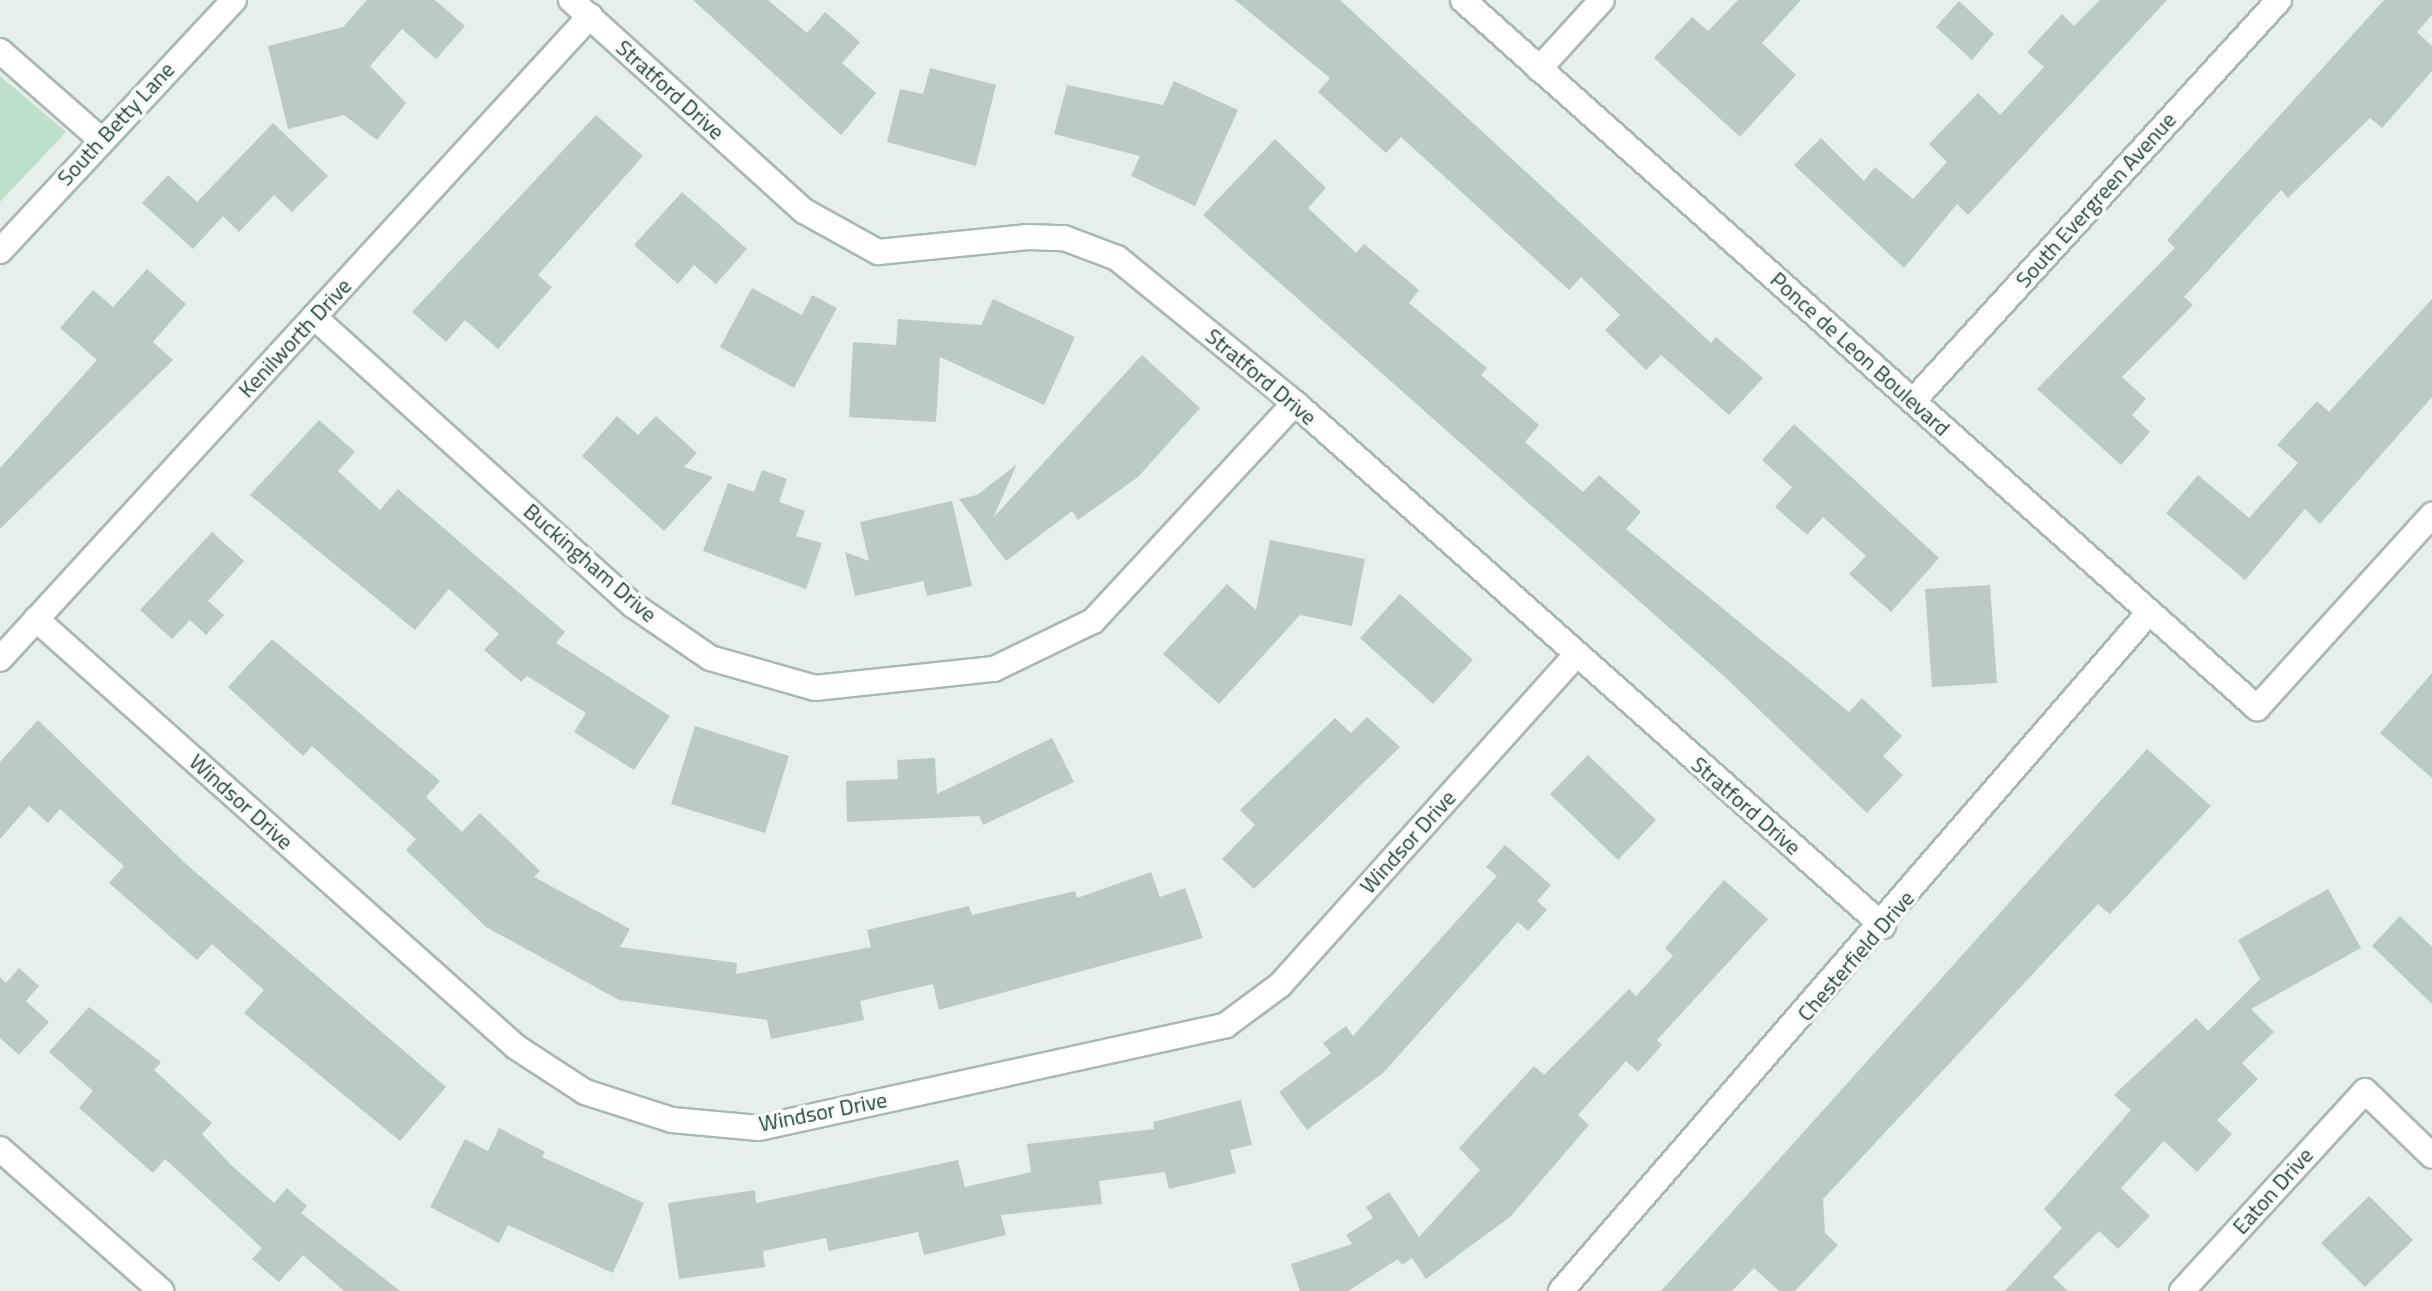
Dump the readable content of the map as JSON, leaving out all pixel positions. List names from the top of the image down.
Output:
{
  "streets": {
    "street": [
      "Stratford Drive",
      "South Betty Lane",
      "South Evergreen Avenue",
      "Kenilworth Drive",
      "Ponce de Leon Boulevard",
      "Buckingham Drive",
      "Windsor Drive",
      "Chesterfield Drive",
      "Eaton Drive"
    ]
  },
  "crossings": [
    ["Stratford Drive", "Kenilworth Drive"],
    ["Stratford Drive", "Buckingham Drive"],
    ["Stratford Drive", "Windsor Drive"],
    ["Stratford Drive", "Chesterfield Drive"],
    ["South Evergreen Avenue", "Ponce de Leon Boulevard"],
    ["Kenilworth Drive", "Buckingham Drive"],
    ["Kenilworth Drive", "Windsor Drive"],
    ["Ponce de Leon Boulevard", "Chesterfield Drive"]
  ]
}
